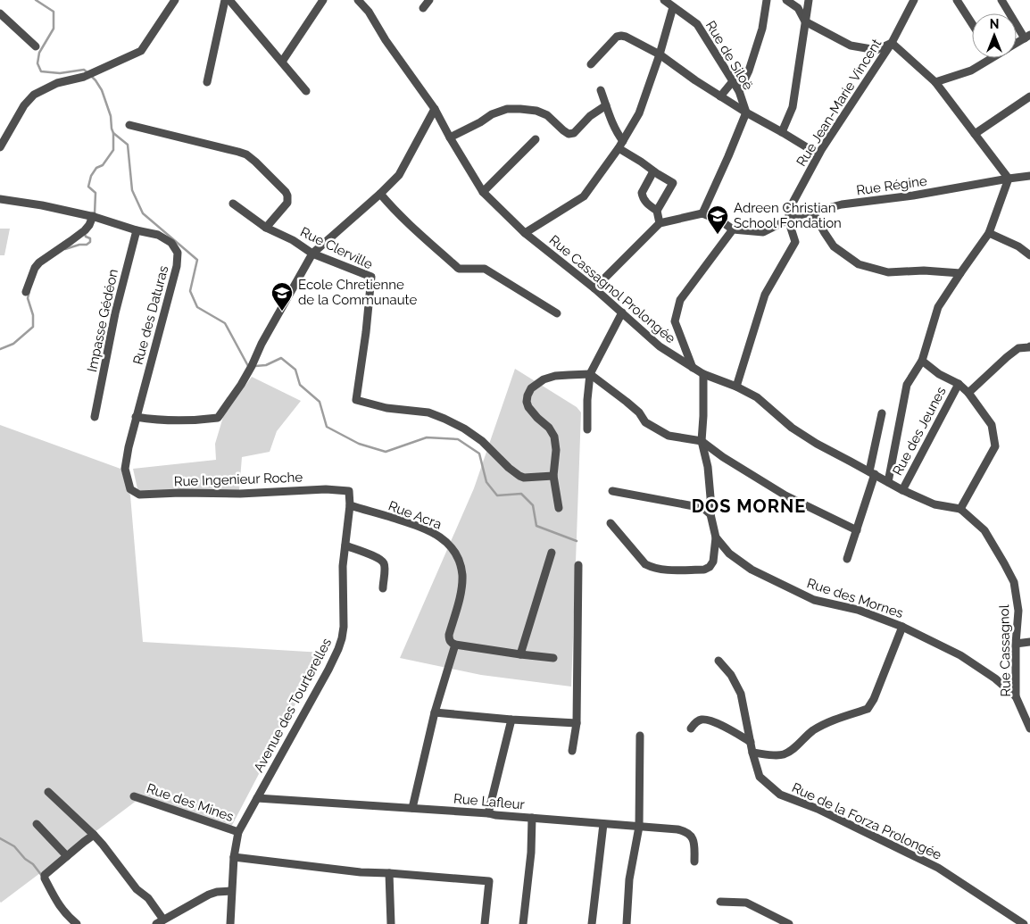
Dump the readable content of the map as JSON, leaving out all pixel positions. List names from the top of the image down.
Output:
{
  "streets": {
    "street": [
      "Rue de Siloë",
      "Rue Jean-Marie Vincent",
      "Rue Régine",
      "Rue Clerville",
      "Rue Cassagnol Prolongée",
      "Rue des Daturas",
      "Impasse Gédéon",
      "Rue des Jeunes",
      "Rue Ingenieur Roche",
      "Rue Acra",
      "Rue des Mornes",
      "Rue Cassagnol",
      "Avenue des Tourterelles",
      "Rue Lafleur",
      "Rue des Mines",
      "Rue de la Forza Prolongée"
    ]
  },
  "crossings": [
    ["Rue Jean-Marie Vincent", "Rue Régine"],
    ["Rue Cassagnol Prolongée", "Rue des Jeunes"],
    ["Rue Cassagnol Prolongée", "Rue des Mornes"],
    ["Rue Cassagnol Prolongée", "Rue Cassagnol"],
    ["Rue des Daturas", "Impasse Gédéon"],
    ["Rue des Daturas", "Rue Ingenieur Roche"],
    ["Rue Ingenieur Roche", "Avenue des Tourterelles"],
    ["Rue Acra", "Avenue des Tourterelles"],
    ["Rue des Mornes", "Rue Cassagnol"],
    ["Avenue des Tourterelles", "Rue Lafleur"],
    ["Avenue des Tourterelles", "Rue des Mines"]
  ],
  "districts": ["DOS MORNE"],
  "places": {
    "school or university": ["Adreen Christian School Fondation", "Ecole Chretienne de la Communaute"]
  },
  "north": "top"
}
